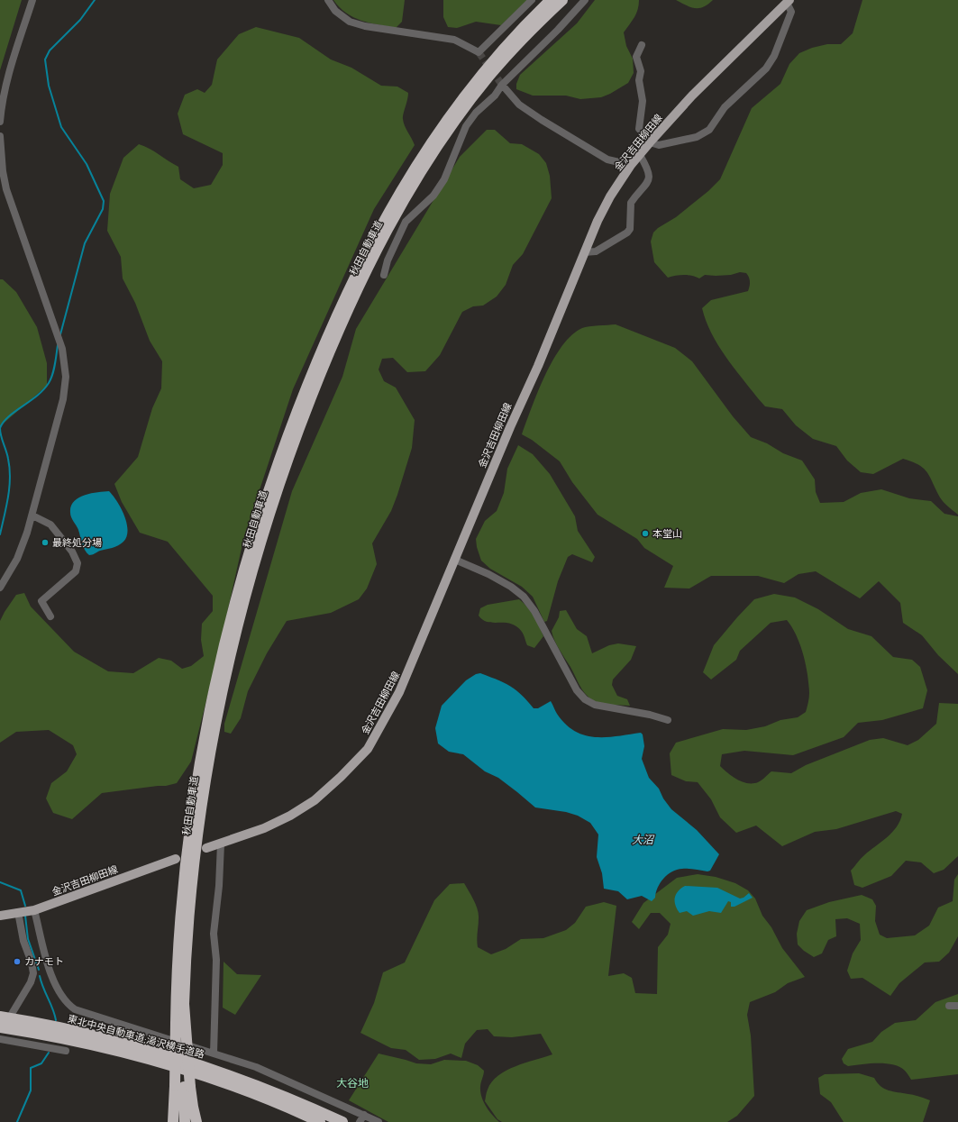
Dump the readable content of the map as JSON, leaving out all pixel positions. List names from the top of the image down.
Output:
{
  "streets": {
    "highway": ["秋田自動車道", "東北中央自動車道;湯沢横手道路"],
    "main road": ["金沢吉田柳田線"]
  },
  "districts": ["大谷地"],
  "water": ["大沼"],
  "places": ["本堂山", "最終処分場", "カナモト"]
}
